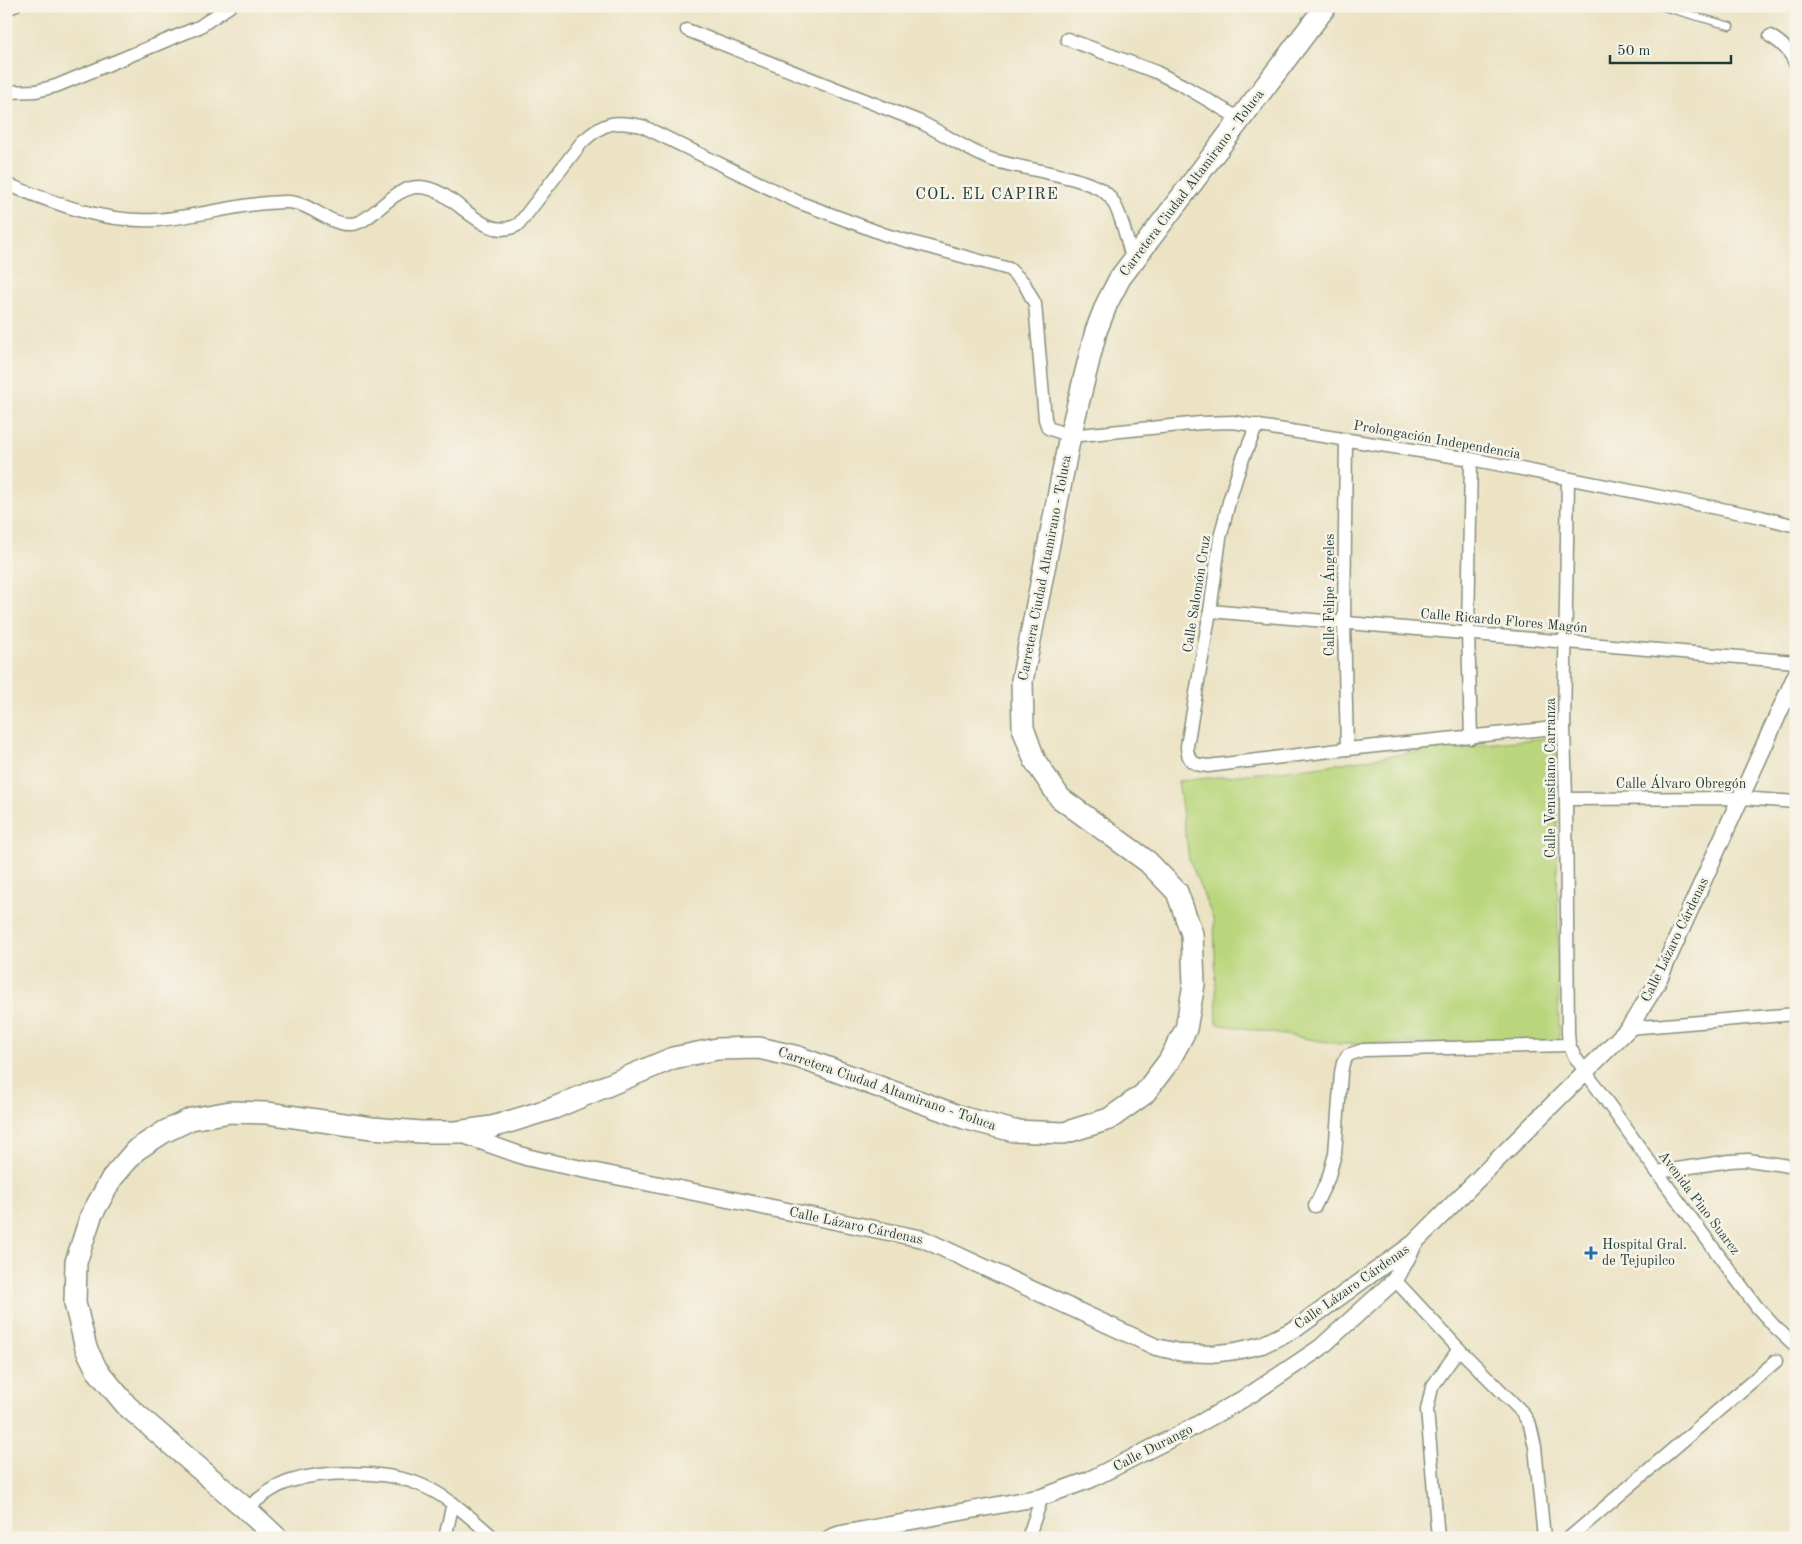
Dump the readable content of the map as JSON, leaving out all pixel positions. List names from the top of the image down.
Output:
{
  "streets": {
    "main road": ["Carretera Ciudad Altamirano - Toluca"],
    "street": [
      "Prolongación Independencia",
      "Calle Salomón Cruz",
      "Calle Felipe Ángeles",
      "Calle Ricardo Flores Magón",
      "Calle Venustiano Carranza",
      "Calle Álvaro Obregón",
      "Calle Lázaro Cárdenas",
      "Avenida Pino Suarez",
      "Calle Durango"
    ]
  },
  "crossings": [
    ["Carretera Ciudad Altamirano - Toluca", "Prolongación Independencia"],
    ["Carretera Ciudad Altamirano - Toluca", "Calle Lázaro Cárdenas"],
    ["Prolongación Independencia", "Calle Salomón Cruz"],
    ["Prolongación Independencia", "Calle Felipe Ángeles"],
    ["Prolongación Independencia", "Calle Venustiano Carranza"],
    ["Calle Salomón Cruz", "Calle Felipe Ángeles"],
    ["Calle Salomón Cruz", "Calle Ricardo Flores Magón"],
    ["Calle Felipe Ángeles", "Calle Ricardo Flores Magón"],
    ["Calle Ricardo Flores Magón", "Calle Venustiano Carranza"],
    ["Calle Venustiano Carranza", "Calle Álvaro Obregón"],
    ["Calle Venustiano Carranza", "Calle Lázaro Cárdenas"],
    ["Calle Venustiano Carranza", "Avenida Pino Suarez"],
    ["Calle Álvaro Obregón", "Calle Lázaro Cárdenas"],
    ["Calle Lázaro Cárdenas", "Avenida Pino Suarez"],
    ["Calle Lázaro Cárdenas", "Calle Durango"]
  ],
  "districts": ["COL. EL CAPIRE"],
  "places": {
    "health": ["Hospital Gral. de Tejupilco"]
  },
  "scale_bar": "50 m"
}
